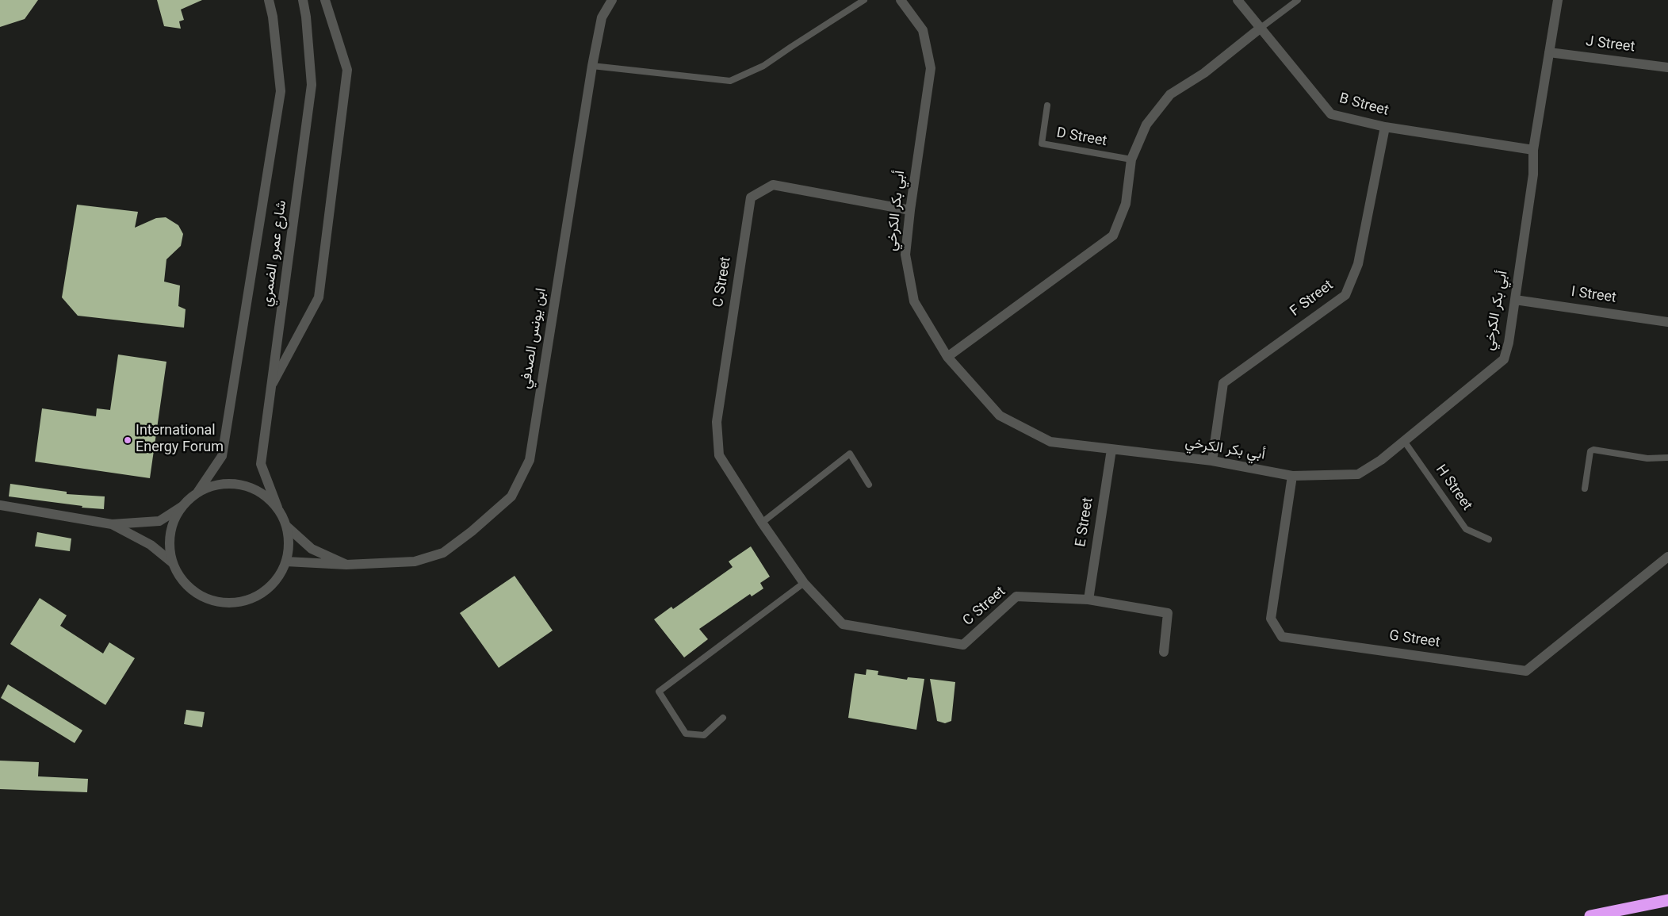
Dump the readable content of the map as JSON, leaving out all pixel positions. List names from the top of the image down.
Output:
{
  "streets": {
    "street": [
      "J Street",
      "B Street",
      "أبي بكر الكرخي",
      "شارع عمرو الضمري",
      "C Street",
      "I Street",
      "F Street",
      "ابن يونس الصدفي",
      "E Street",
      "G Street"
    ],
    "lane": ["D Street", "H Street"]
  },
  "crossings": [
    ["J Street", "أبي بكر الكرخي"],
    ["B Street", "أبي بكر الكرخي"],
    ["B Street", "F Street"],
    ["أبي بكر الكرخي", "C Street"],
    ["أبي بكر الكرخي", "I Street"],
    ["أبي بكر الكرخي", "F Street"],
    ["أبي بكر الكرخي", "H Street"],
    ["أبي بكر الكرخي", "E Street"],
    ["أبي بكر الكرخي", "G Street"],
    ["شارع عمرو الضمري", "ابن يونس الصدفي"],
    ["C Street", "E Street"]
  ],
  "places": ["International Energy Forum"]
}
